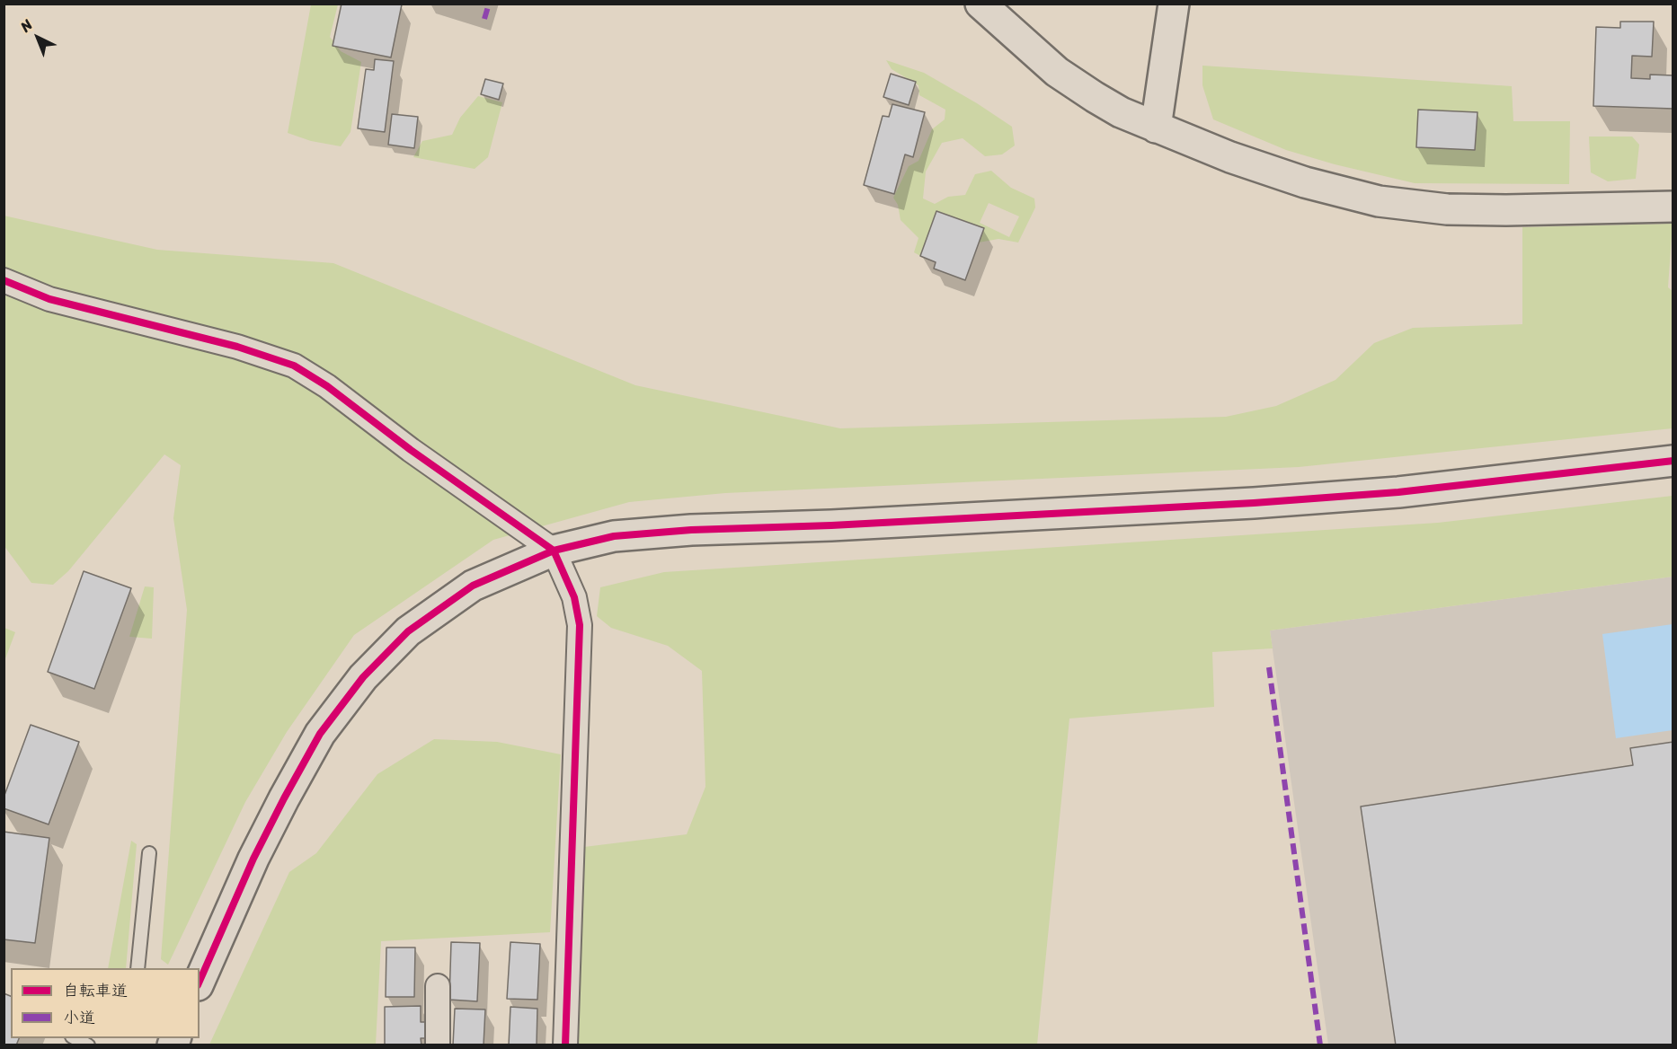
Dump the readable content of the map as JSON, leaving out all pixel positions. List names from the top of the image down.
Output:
{
  "legend": ["自転車道", "小道"],
  "north": "top left"
}
